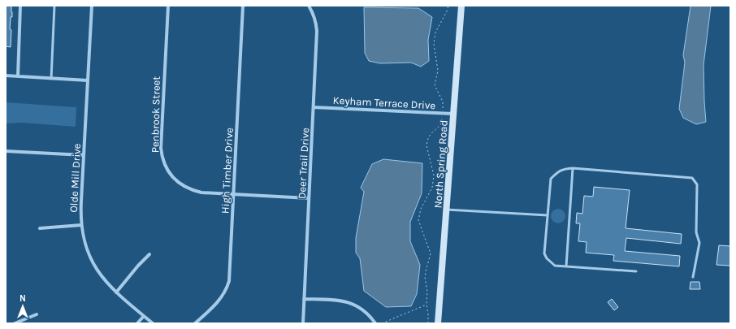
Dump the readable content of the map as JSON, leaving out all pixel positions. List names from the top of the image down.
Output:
{
  "streets": {
    "main road": ["North Spring Road"],
    "street": [
      "Keyham Terrace Drive",
      "Penbrook Street",
      "Deer Trail Drive",
      "High Timber Drive",
      "Olde Mill Drive"
    ]
  },
  "crossings": [
    ["Keyham Terrace Drive", "Deer Trail Drive"],
    ["Keyham Terrace Drive", "North Spring Road"],
    ["Penbrook Street", "Deer Trail Drive"],
    ["Penbrook Street", "High Timber Drive"]
  ],
  "north": "top"
}
